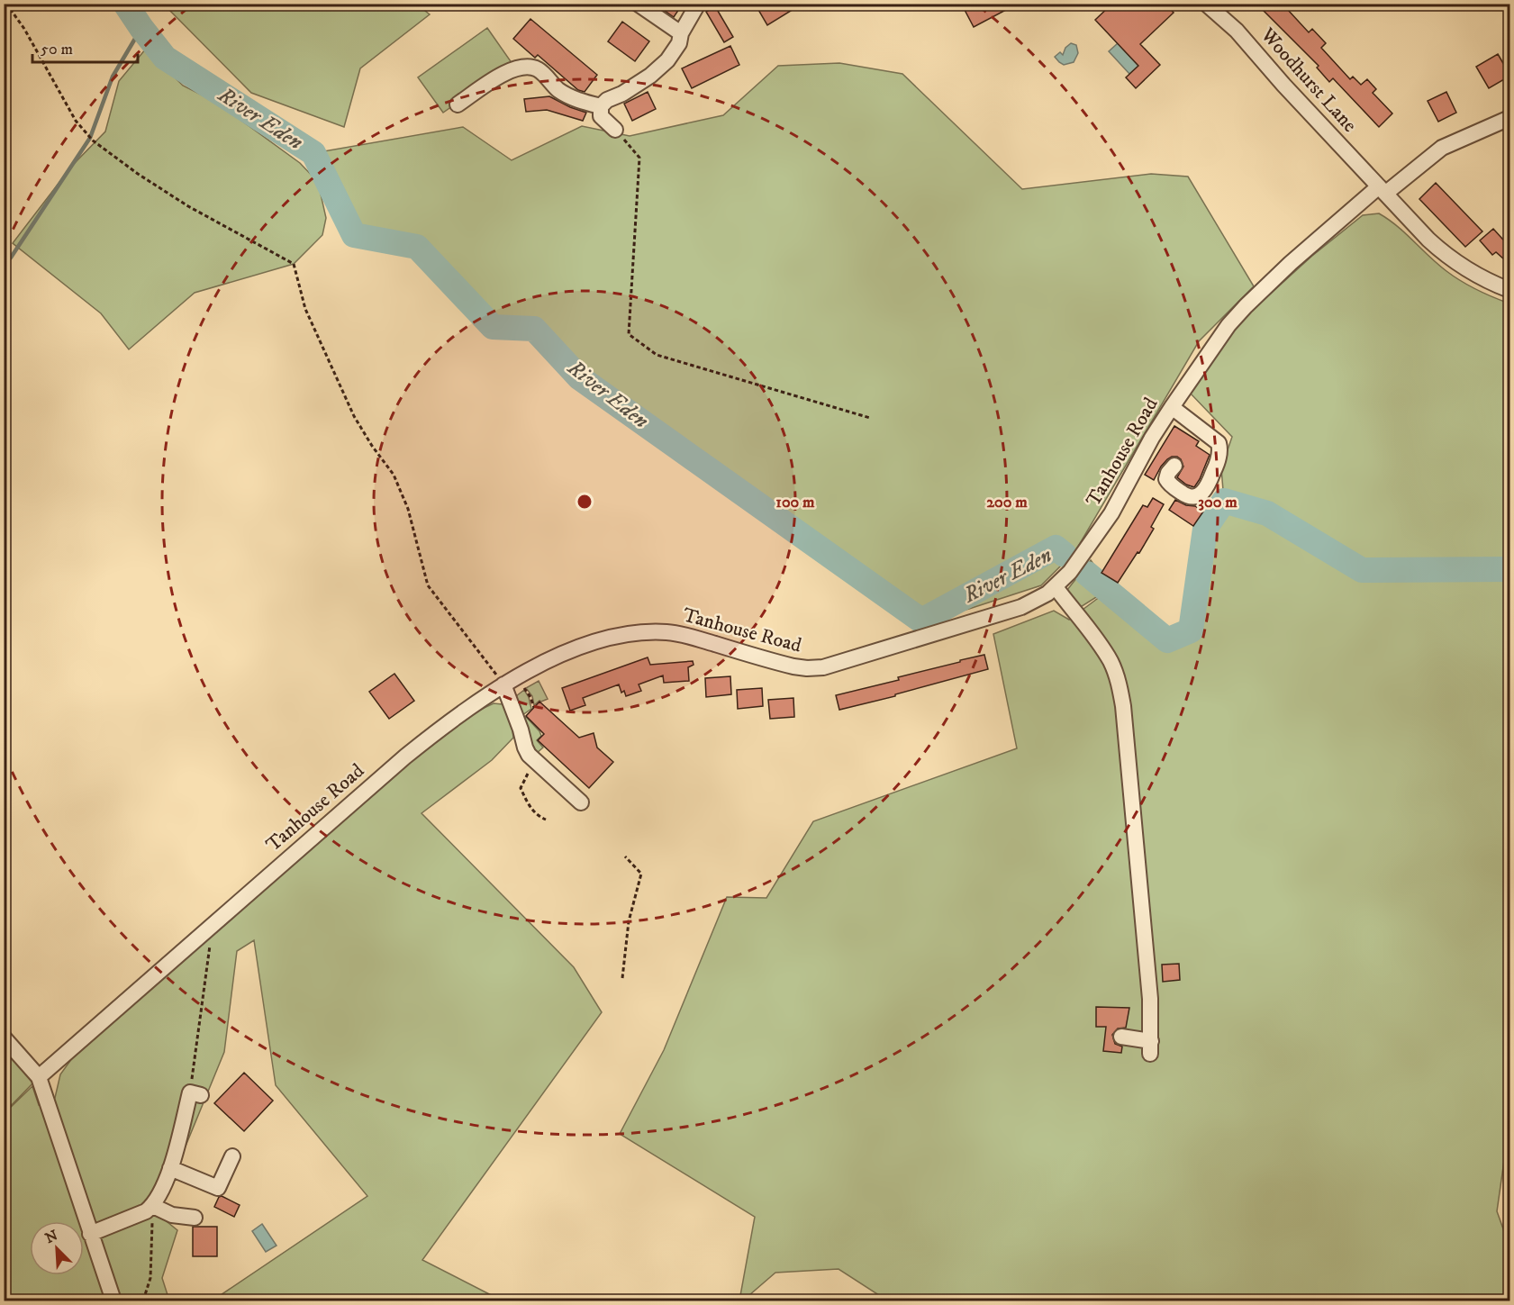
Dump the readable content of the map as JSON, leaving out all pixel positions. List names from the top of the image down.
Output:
{
  "streets": {
    "street": ["Woodhurst Lane", "Tanhouse Road"]
  },
  "crossings": [
    ["Woodhurst Lane", "Tanhouse Road"]
  ],
  "water": ["River Eden"],
  "scale_bar": "50 m",
  "north": "top left",
  "rings": ["100 m", "200 m", "300 m"]
}
